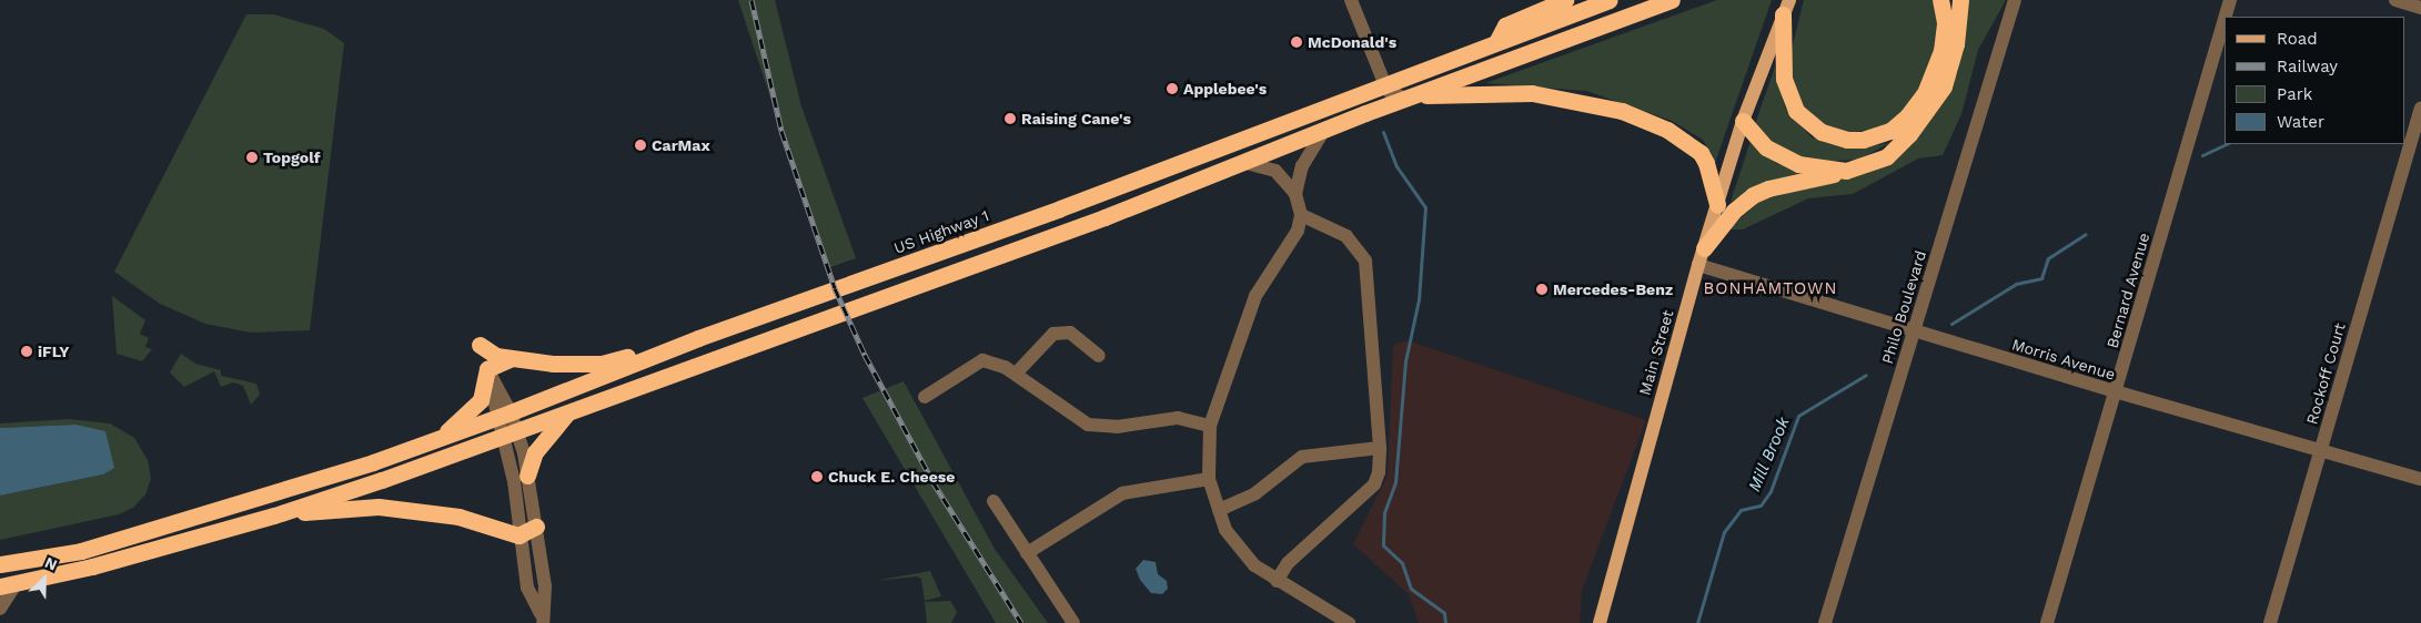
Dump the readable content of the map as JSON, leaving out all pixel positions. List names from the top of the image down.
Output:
{
  "streets": {
    "highway": ["US Highway 1"],
    "main road": ["Main Street"],
    "street": [
      "Bernard Avenue",
      "Philo Boulevard",
      "Morris Avenue",
      "Rockoff Court"
    ]
  },
  "crossings": [
    ["Bernard Avenue", "Morris Avenue"],
    ["Philo Boulevard", "Morris Avenue"],
    ["Main Street", "Morris Avenue"],
    ["Morris Avenue", "Rockoff Court"]
  ],
  "districts": ["BONHAMTOWN"],
  "water": ["Mill Brook"],
  "places": [
    "McDonald's",
    "Applebee's",
    "Raising Cane's",
    "CarMax",
    "Topgolf",
    "Mercedes-Benz",
    "iFLY",
    "Chuck E. Cheese"
  ],
  "legend": [
    "Road",
    "Railway",
    "Park",
    "Water"
  ],
  "north": "top right"
}
